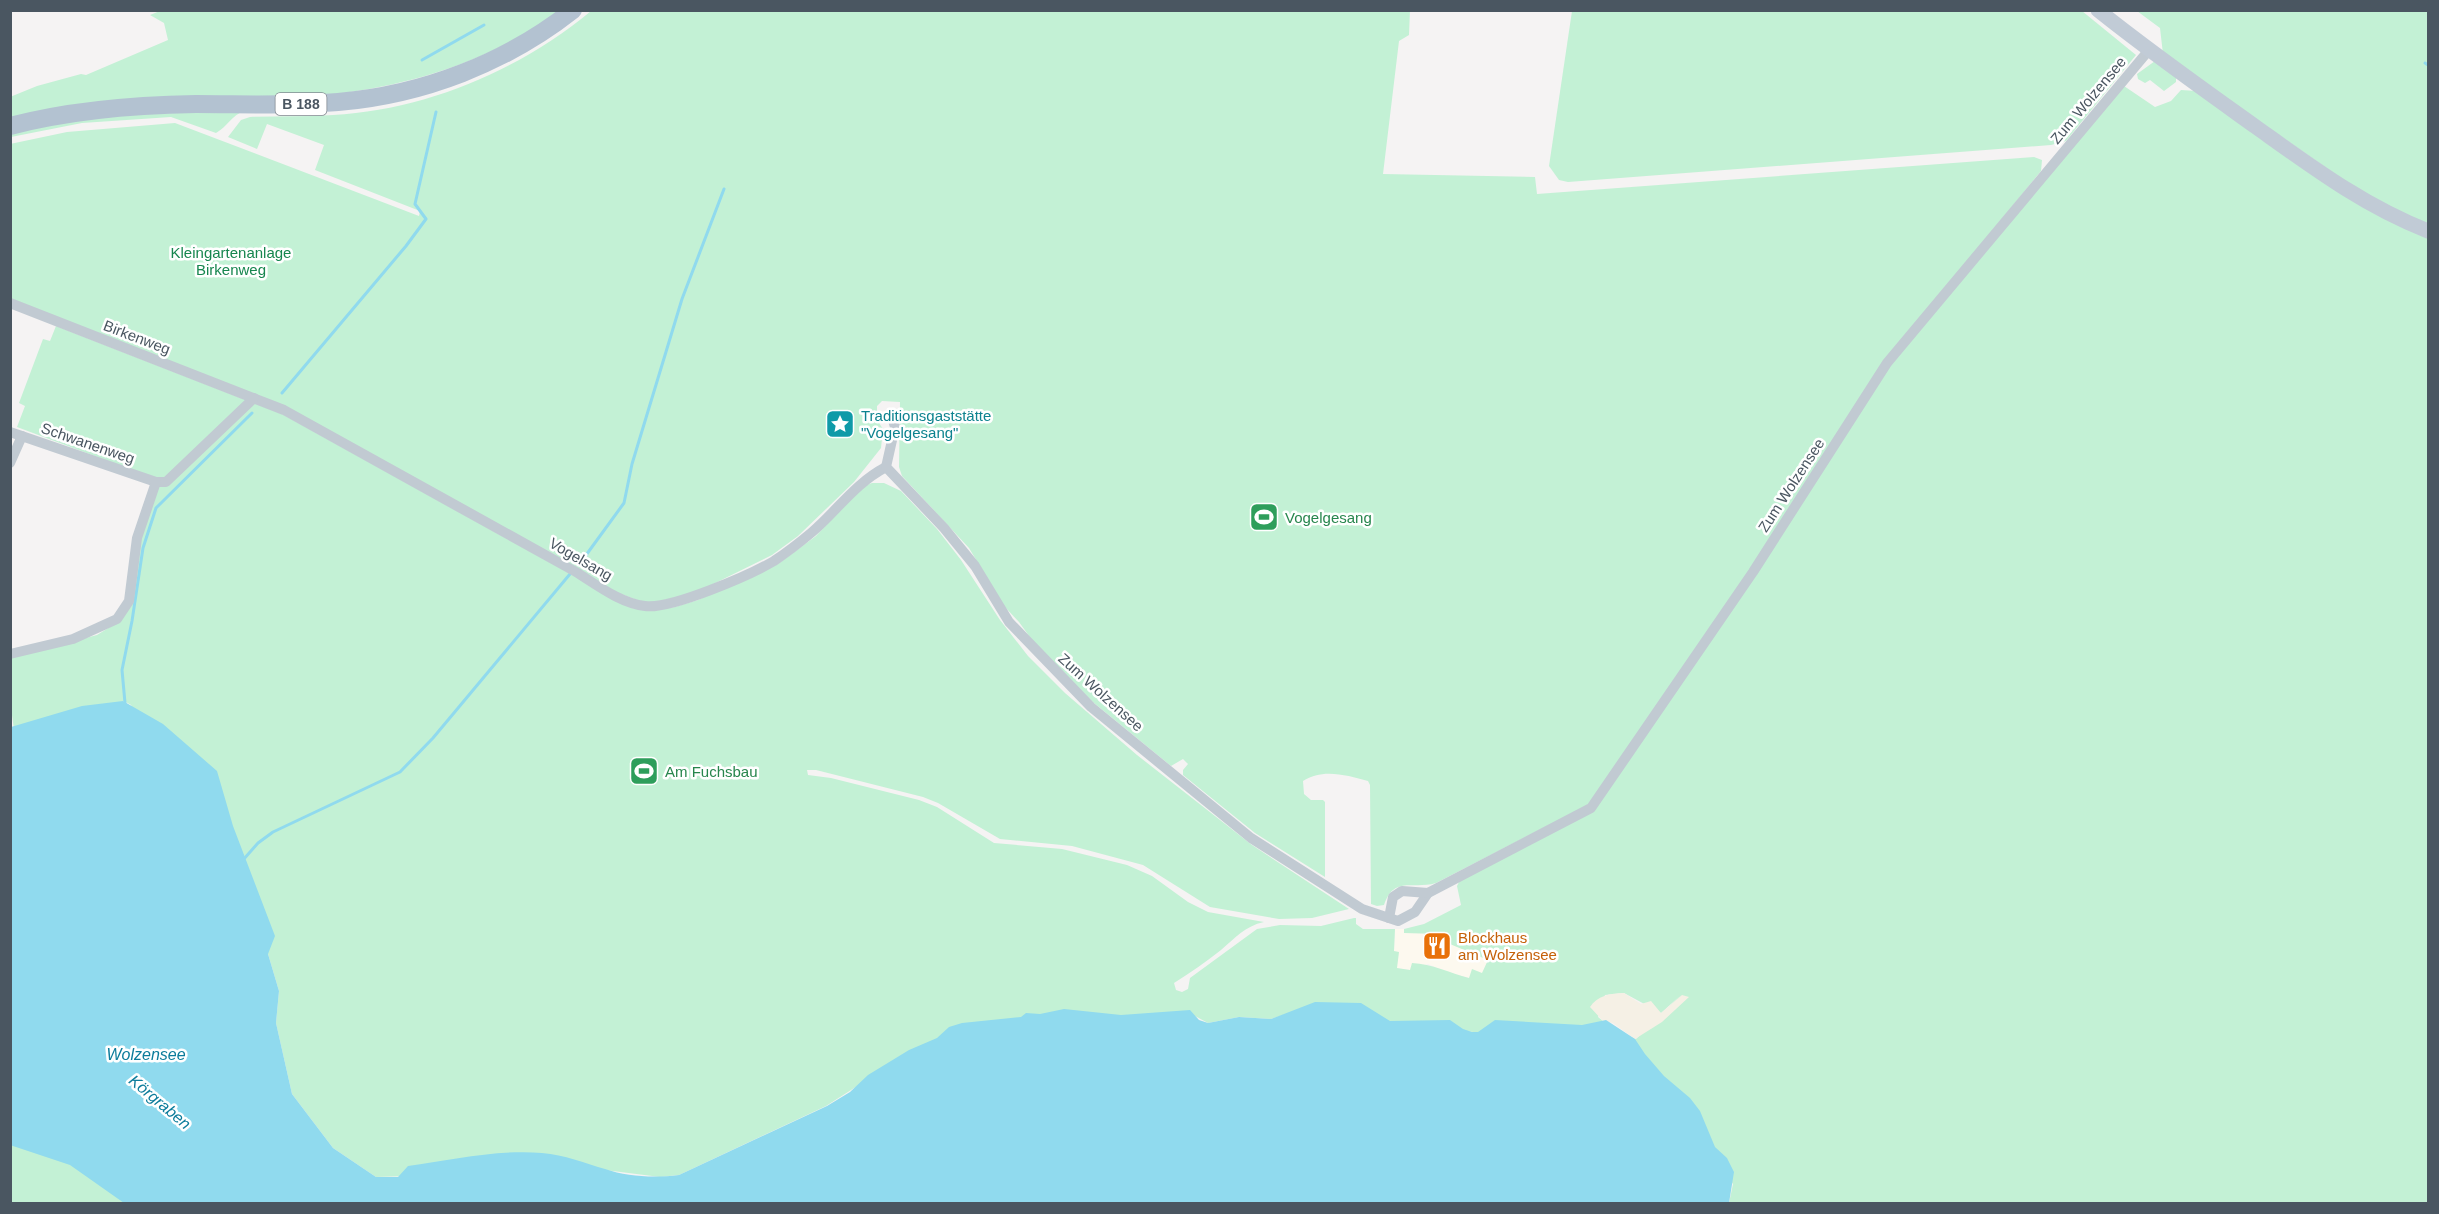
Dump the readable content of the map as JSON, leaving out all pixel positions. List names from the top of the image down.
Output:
{
  "streets": {
    "main road": ["B 188"],
    "street": [
      "Zum Wolzensee",
      "Birkenweg",
      "Schwanenweg",
      "Vogelsang"
    ]
  },
  "crossings": [
    ["Zum Wolzensee", "Vogelsang"],
    ["Birkenweg", "Vogelsang"]
  ],
  "water": ["Wolzensee", "Körgraben"],
  "parks": ["Kleingartenanlage Birkenweg"],
  "places": {
    "place": ["Traditionsgaststätte \"Vogelgesang\""],
    "sports": ["Vogelgesang", "Am Fuchsbau"],
    "restaurant": ["Blockhaus am Wolzensee"]
  }
}
